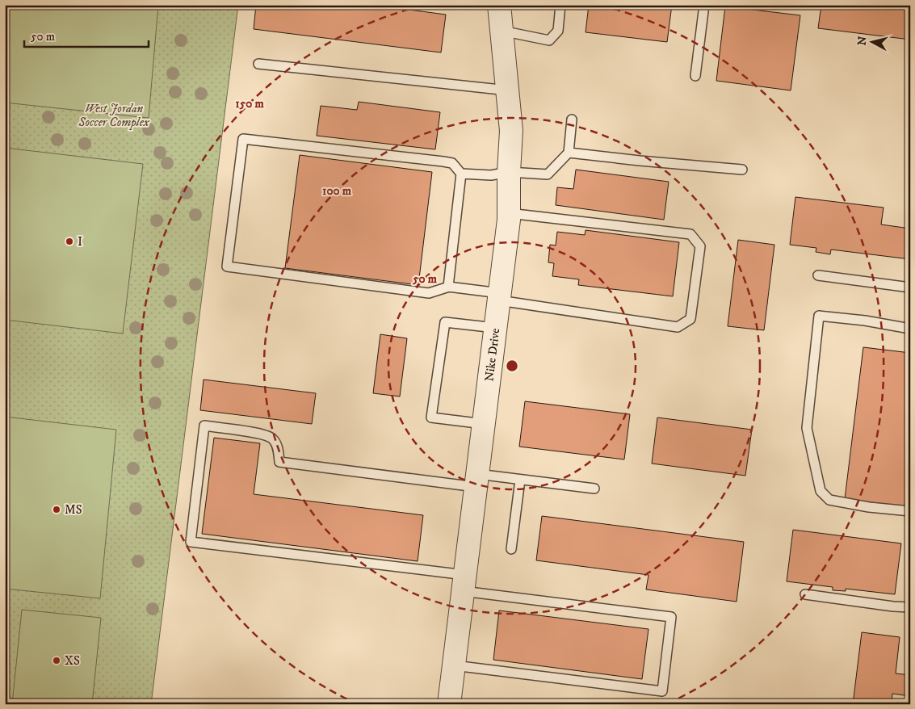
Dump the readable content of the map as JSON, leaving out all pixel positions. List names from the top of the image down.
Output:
{
  "streets": {
    "street": ["Nike Drive"]
  },
  "parks": ["West Jordan Soccer Complex"],
  "places": ["I", "MS", "XS"],
  "scale_bar": "50 m",
  "north": "left",
  "rings": ["150 m", "100 m", "50 m"]
}
